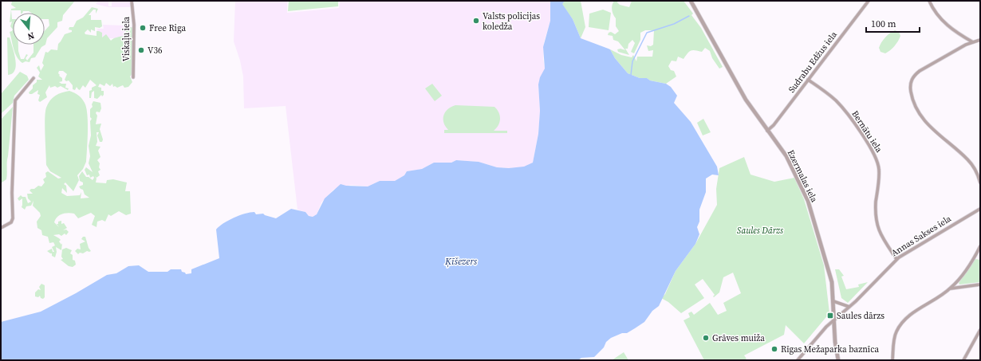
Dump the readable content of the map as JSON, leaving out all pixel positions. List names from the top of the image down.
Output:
{
  "streets": {
    "street": [
      "Viskaļu iela",
      "Sudrabu Edžus iela",
      "Bernātu iela",
      "Ezermalas iela",
      "Annas Sakses iela"
    ]
  },
  "crossings": [
    ["Sudrabu Edžus iela", "Bernātu iela"],
    ["Sudrabu Edžus iela", "Ezermalas iela"],
    ["Bernātu iela", "Annas Sakses iela"],
    ["Ezermalas iela", "Annas Sakses iela"]
  ],
  "water": ["Ķīšezers"],
  "parks": ["Saules Dārzs"],
  "places": {
    "other": [
      "Valsts policijas koledža",
      "Free Riga",
      "V36",
      "Grāves muiža",
      "Rīgas Mežaparka baznīca"
    ],
    "transit": ["Saules dārzs"]
  },
  "scale_bar": "100 m",
  "north": "bottom"
}
